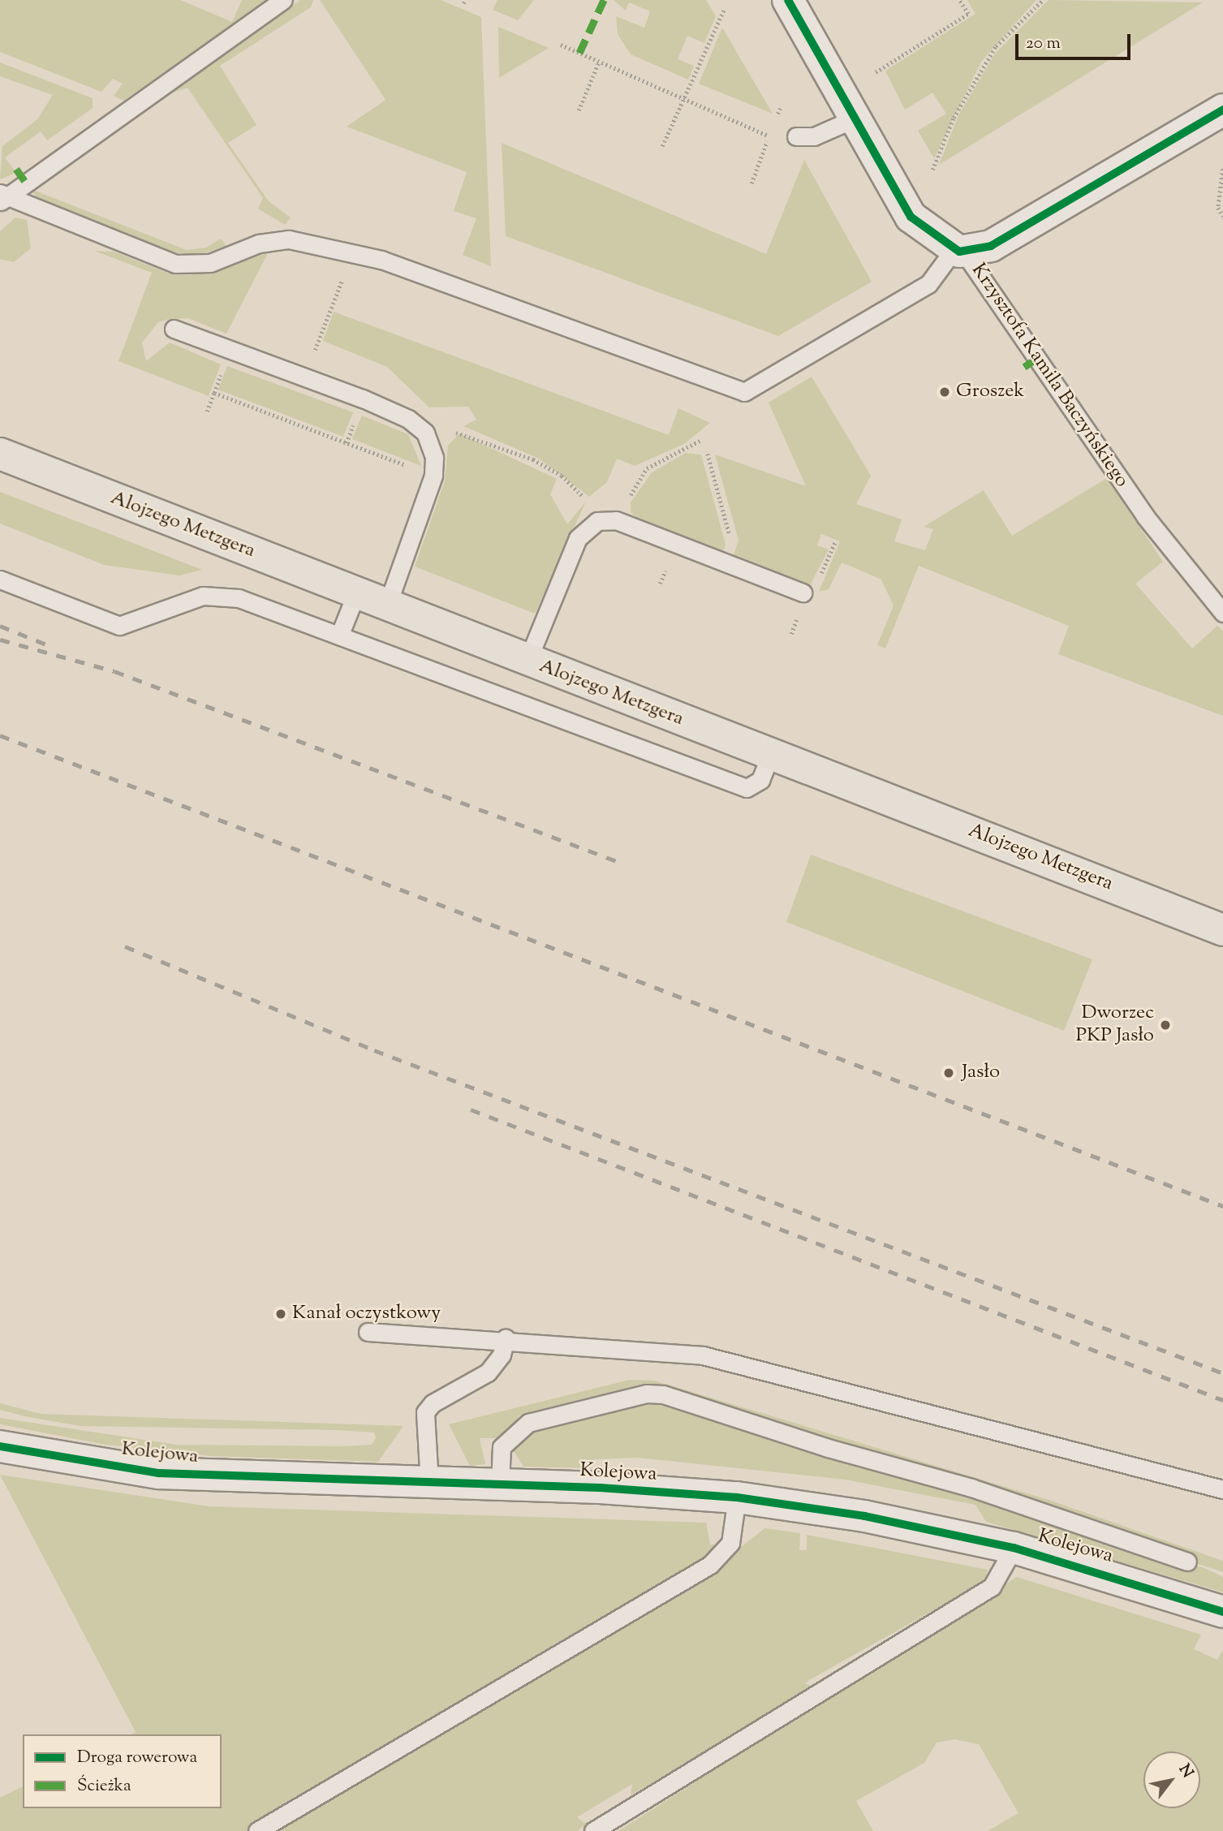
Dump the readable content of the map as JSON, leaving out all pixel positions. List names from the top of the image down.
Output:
{
  "streets": {
    "main road": ["Alojzego Metzgera"],
    "street": ["Krzysztofa Kamila Baczyńskiego", "Kolejowa"]
  },
  "places": [
    "Groszek",
    "Dworzec PKP Jasło",
    "Jasło",
    "Kanał oczystkowy"
  ],
  "legend": ["Droga rowerowa", "Ścieżka"],
  "scale_bar": "20 m",
  "north": "top right"
}
